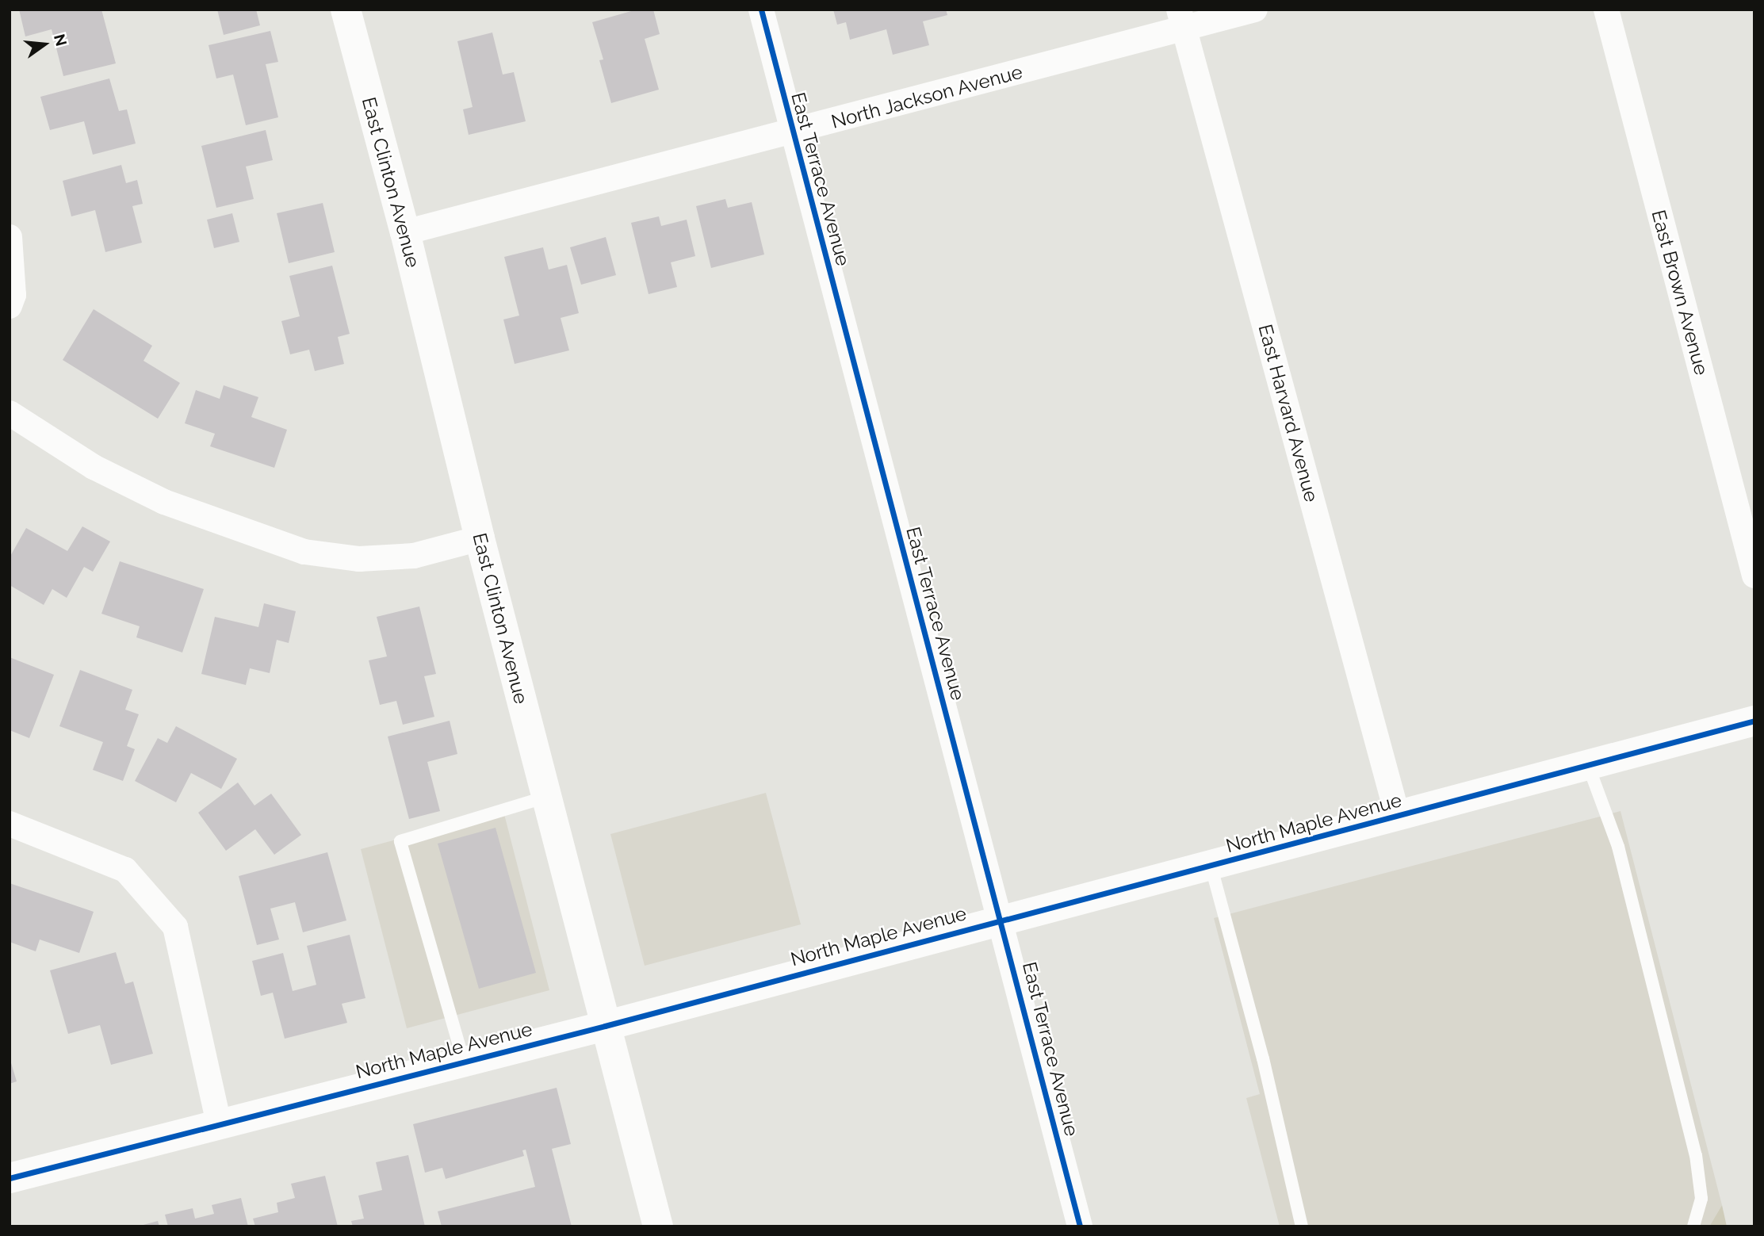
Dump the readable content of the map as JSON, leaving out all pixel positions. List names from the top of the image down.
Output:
{
  "streets": {
    "street": [
      "North Jackson Avenue",
      "East Terrace Avenue",
      "East Clinton Avenue",
      "East Brown Avenue",
      "East Harvard Avenue",
      "North Maple Avenue"
    ]
  },
  "crossings": [
    ["North Jackson Avenue", "East Terrace Avenue"],
    ["North Jackson Avenue", "East Clinton Avenue"],
    ["North Jackson Avenue", "East Harvard Avenue"],
    ["East Terrace Avenue", "North Maple Avenue"],
    ["East Clinton Avenue", "North Maple Avenue"],
    ["East Harvard Avenue", "North Maple Avenue"]
  ],
  "north": "right"
}
